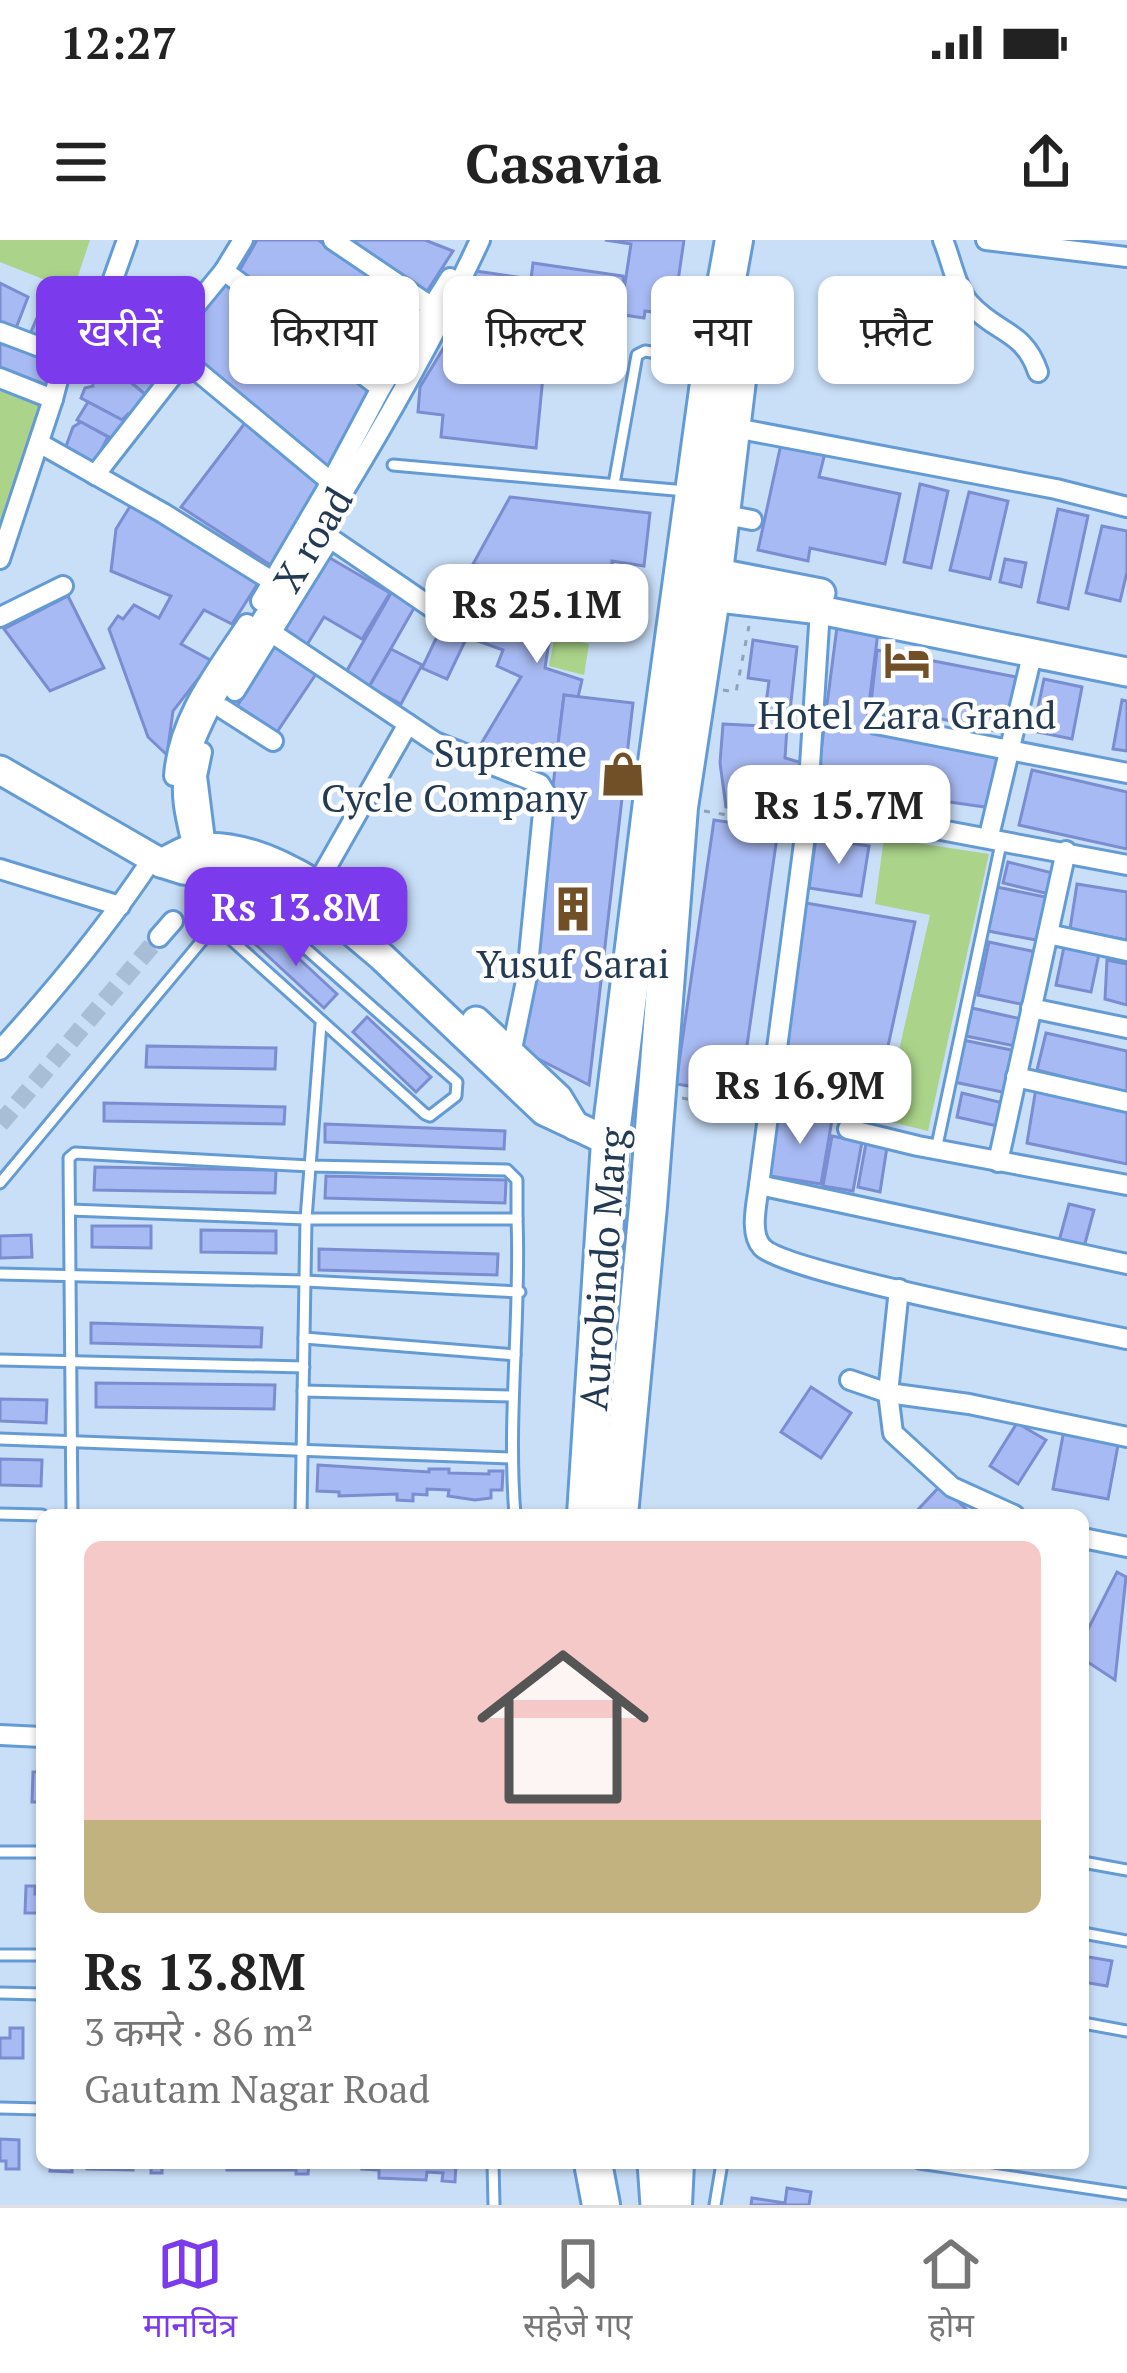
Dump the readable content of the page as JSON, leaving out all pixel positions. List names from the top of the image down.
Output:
{
  "streets": {
    "highway": ["Aurobindo Marg"],
    "street": ["X road"]
  },
  "places": {
    "hotel": ["Hotel Zara Grand"],
    "shop": ["Supreme Cycle Company"],
    "building": ["Yusuf Sarai"]
  },
  "page": {
    "status": "12:27",
    "header": "Casavia",
    "chip": [
      "खरीदें",
      "किराया",
      "फ़िल्टर",
      "नया",
      "फ़्लैट"
    ],
    "price": [
      "Rs 25.1M",
      "Rs 15.7M",
      "Rs 13.8M",
      "Rs 16.9M"
    ],
    "list": [
      {
        "name": "Rs 13.8M",
        "note": "3 कमरे · 86 m² · Gautam Nagar Road"
      }
    ],
    "tabs": ["मानचित्र", "सहेजे गए", "होम"]
  }
}
